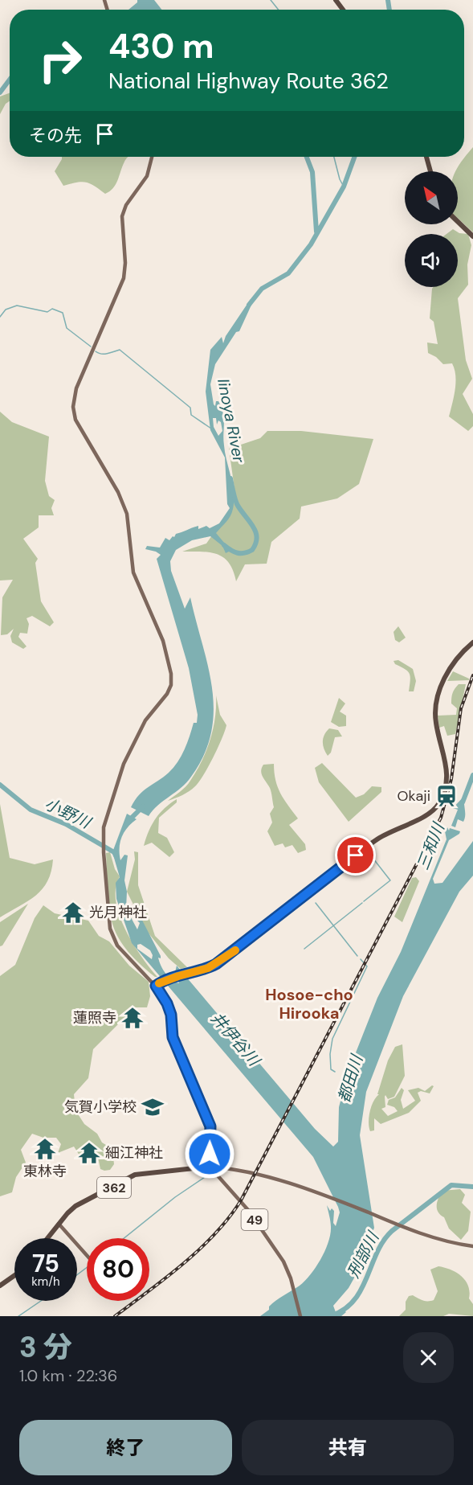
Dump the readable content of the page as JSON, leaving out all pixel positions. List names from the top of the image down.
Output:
{
  "streets": {
    "highway": ["362"],
    "main road": ["49"]
  },
  "crossings": [
    ["362", "49"]
  ],
  "districts": ["Hosoe-cho Hirooka"],
  "water": [
    "Iinoya River",
    "小野川",
    "三和川",
    "井伊谷川",
    "都田川",
    "刑部川"
  ],
  "places": {
    "station": ["Okaji"],
    "temple": [
      "光月神社",
      "蓮照寺",
      "東林寺",
      "細江神社"
    ],
    "school or university": ["気賀小学校"]
  },
  "north": "top left",
  "page": {
    "turn": ["430 m", "National Highway Route 362"],
    "then": "その先",
    "speed": "75 km/h",
    "limit": "80",
    "heading": ["3 分", "1.0 km · 22:36"],
    "buttons": ["終了", "共有"]
  }
}
